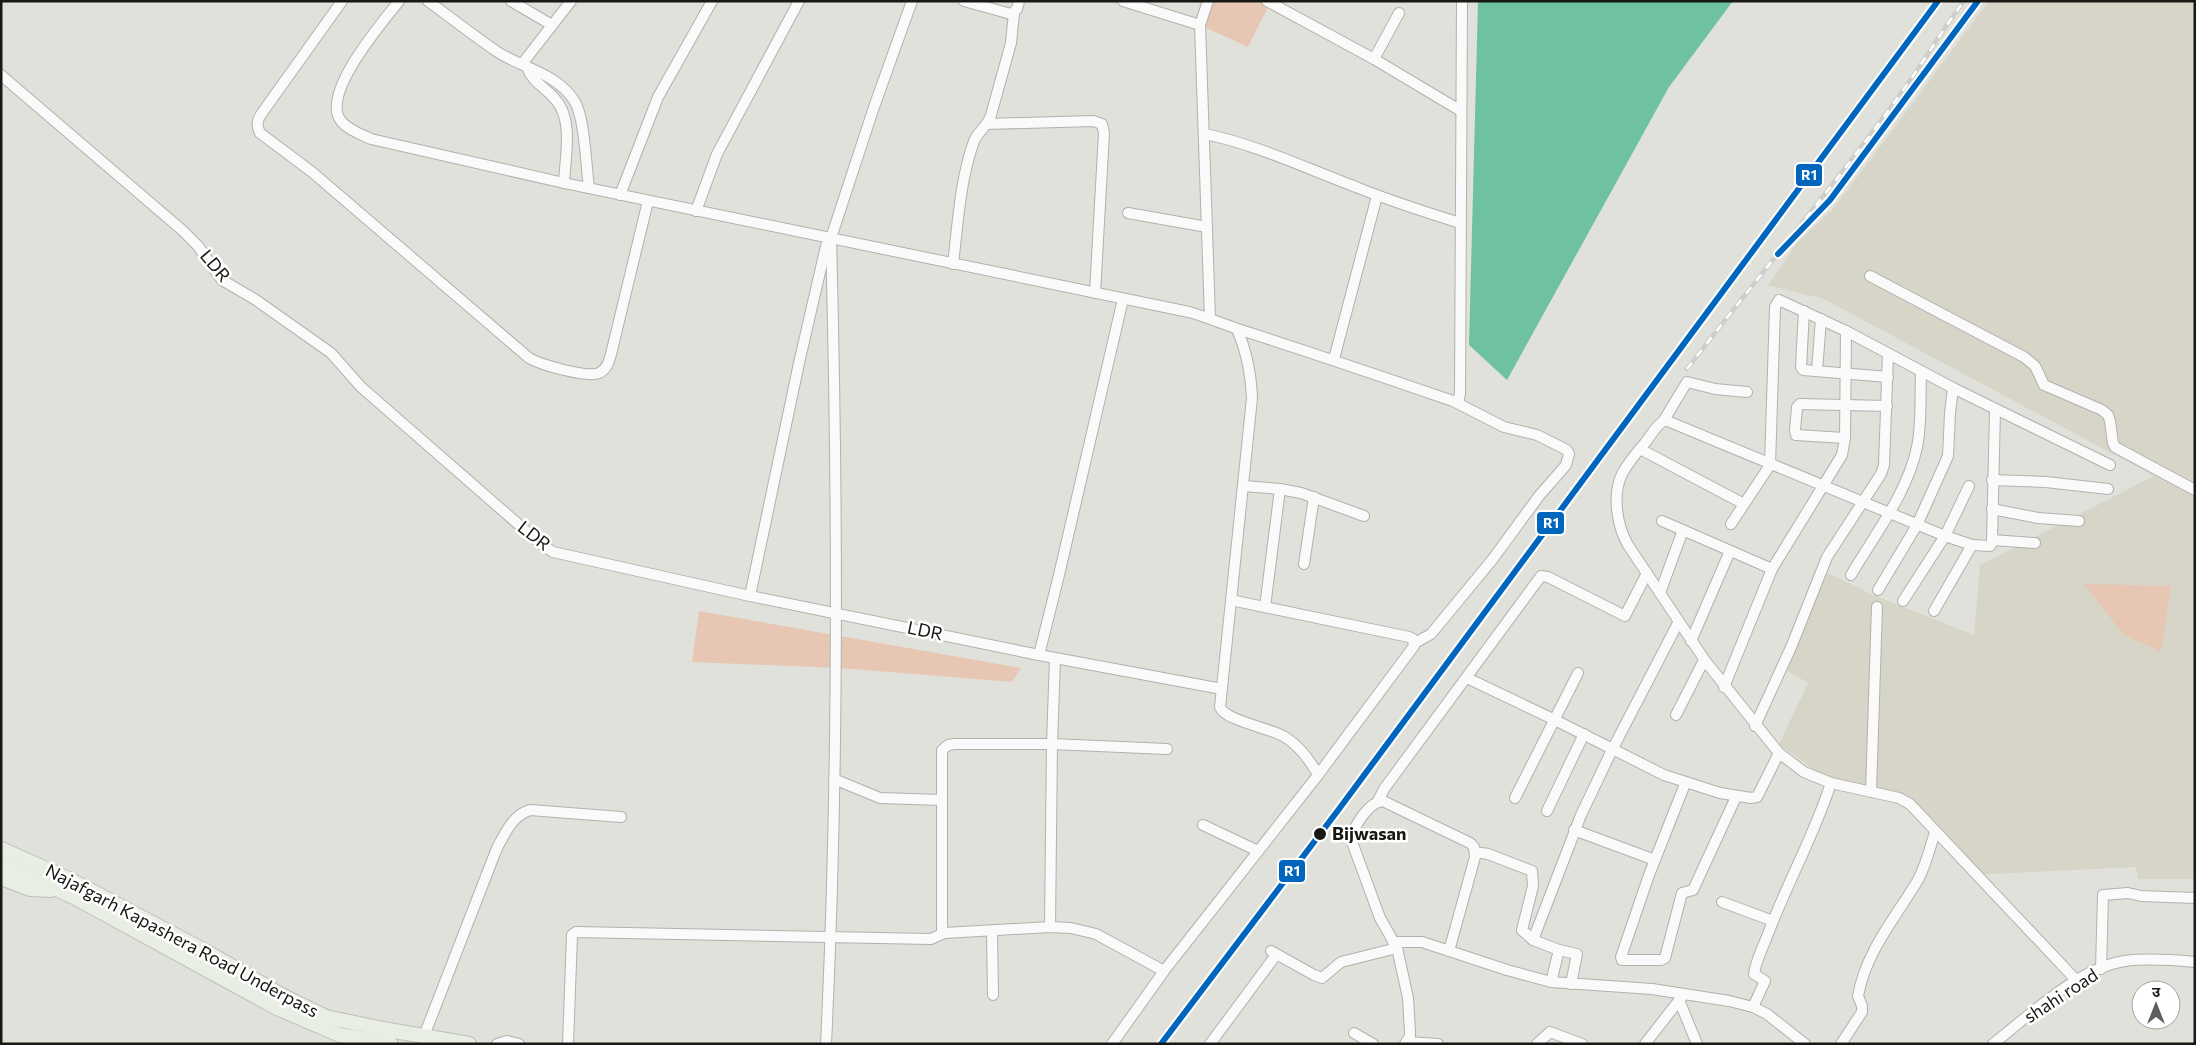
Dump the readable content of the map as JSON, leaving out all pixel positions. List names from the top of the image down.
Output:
{
  "streets": {
    "main road": ["Najafgarh Kapashera Road Underpass"],
    "street": ["LDR", "shahi road"]
  },
  "places": ["Bijwasan"],
  "lines": ["transit line R1"],
  "north": "top"
}
